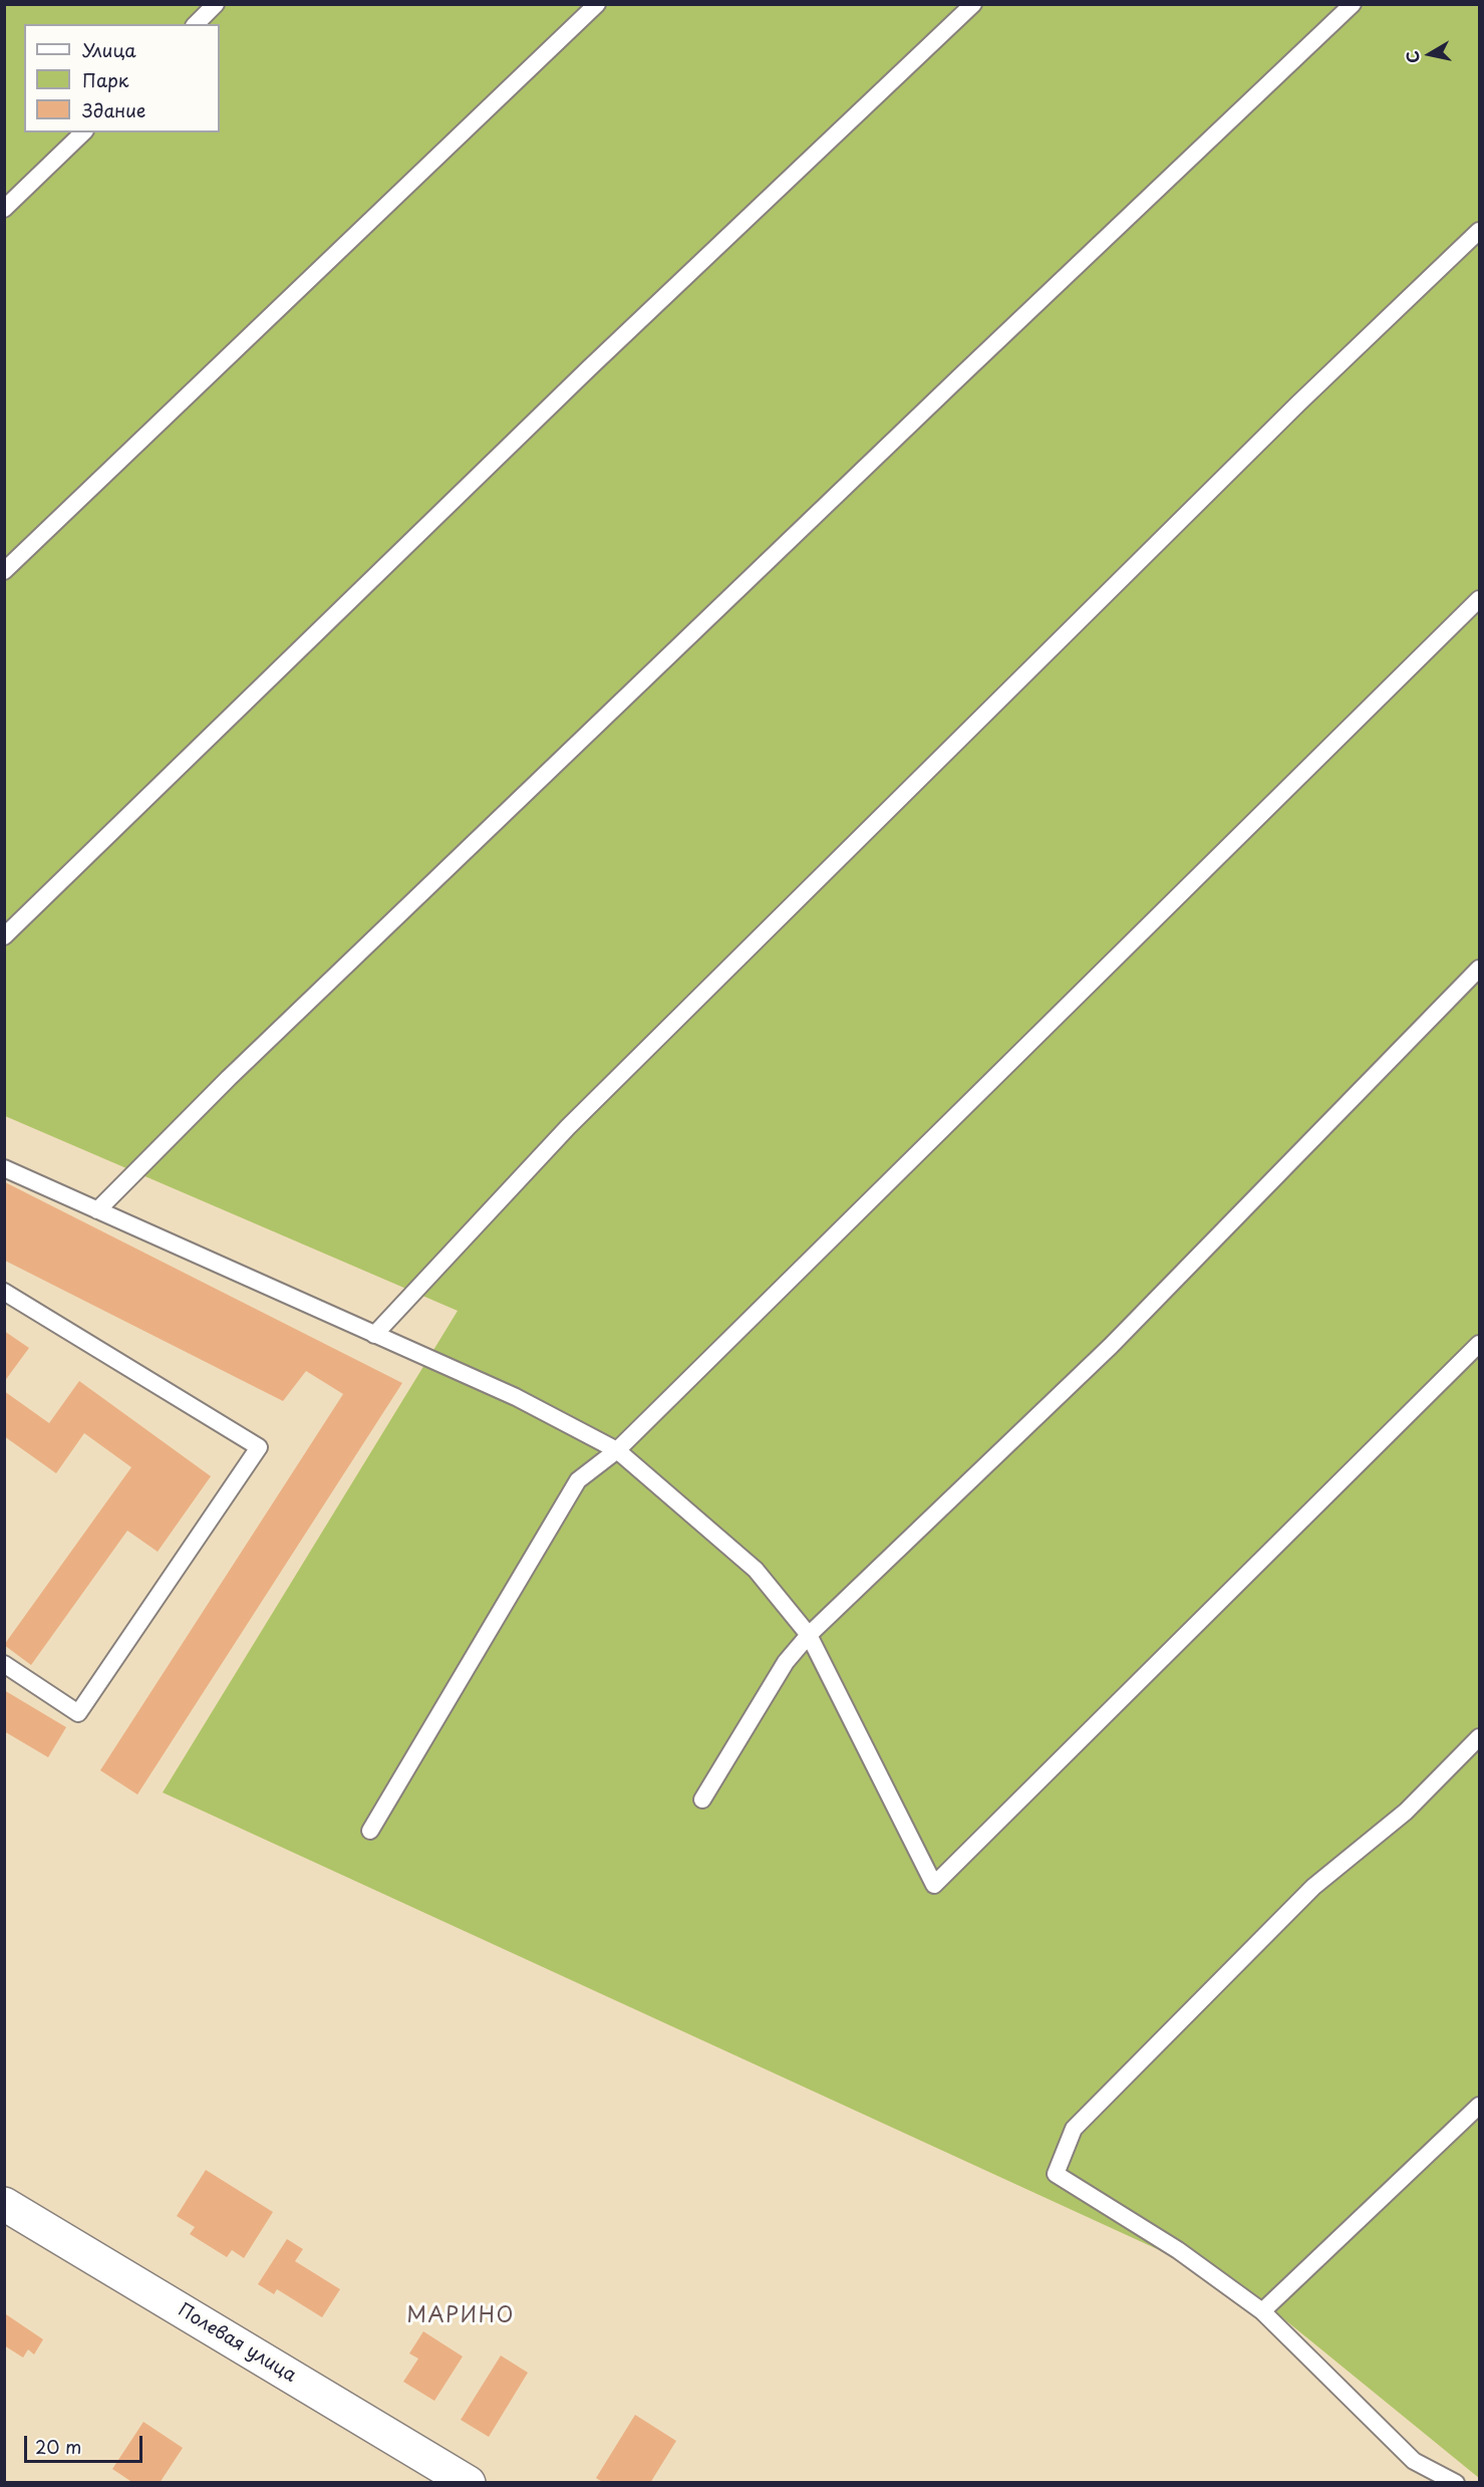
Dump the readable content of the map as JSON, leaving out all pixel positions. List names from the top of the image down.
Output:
{
  "streets": {
    "street": ["Полевая улица"]
  },
  "districts": ["МАРИНО"],
  "legend": ["Улица", "Парк", "Здание"],
  "scale_bar": "20 m",
  "north": "left"
}
